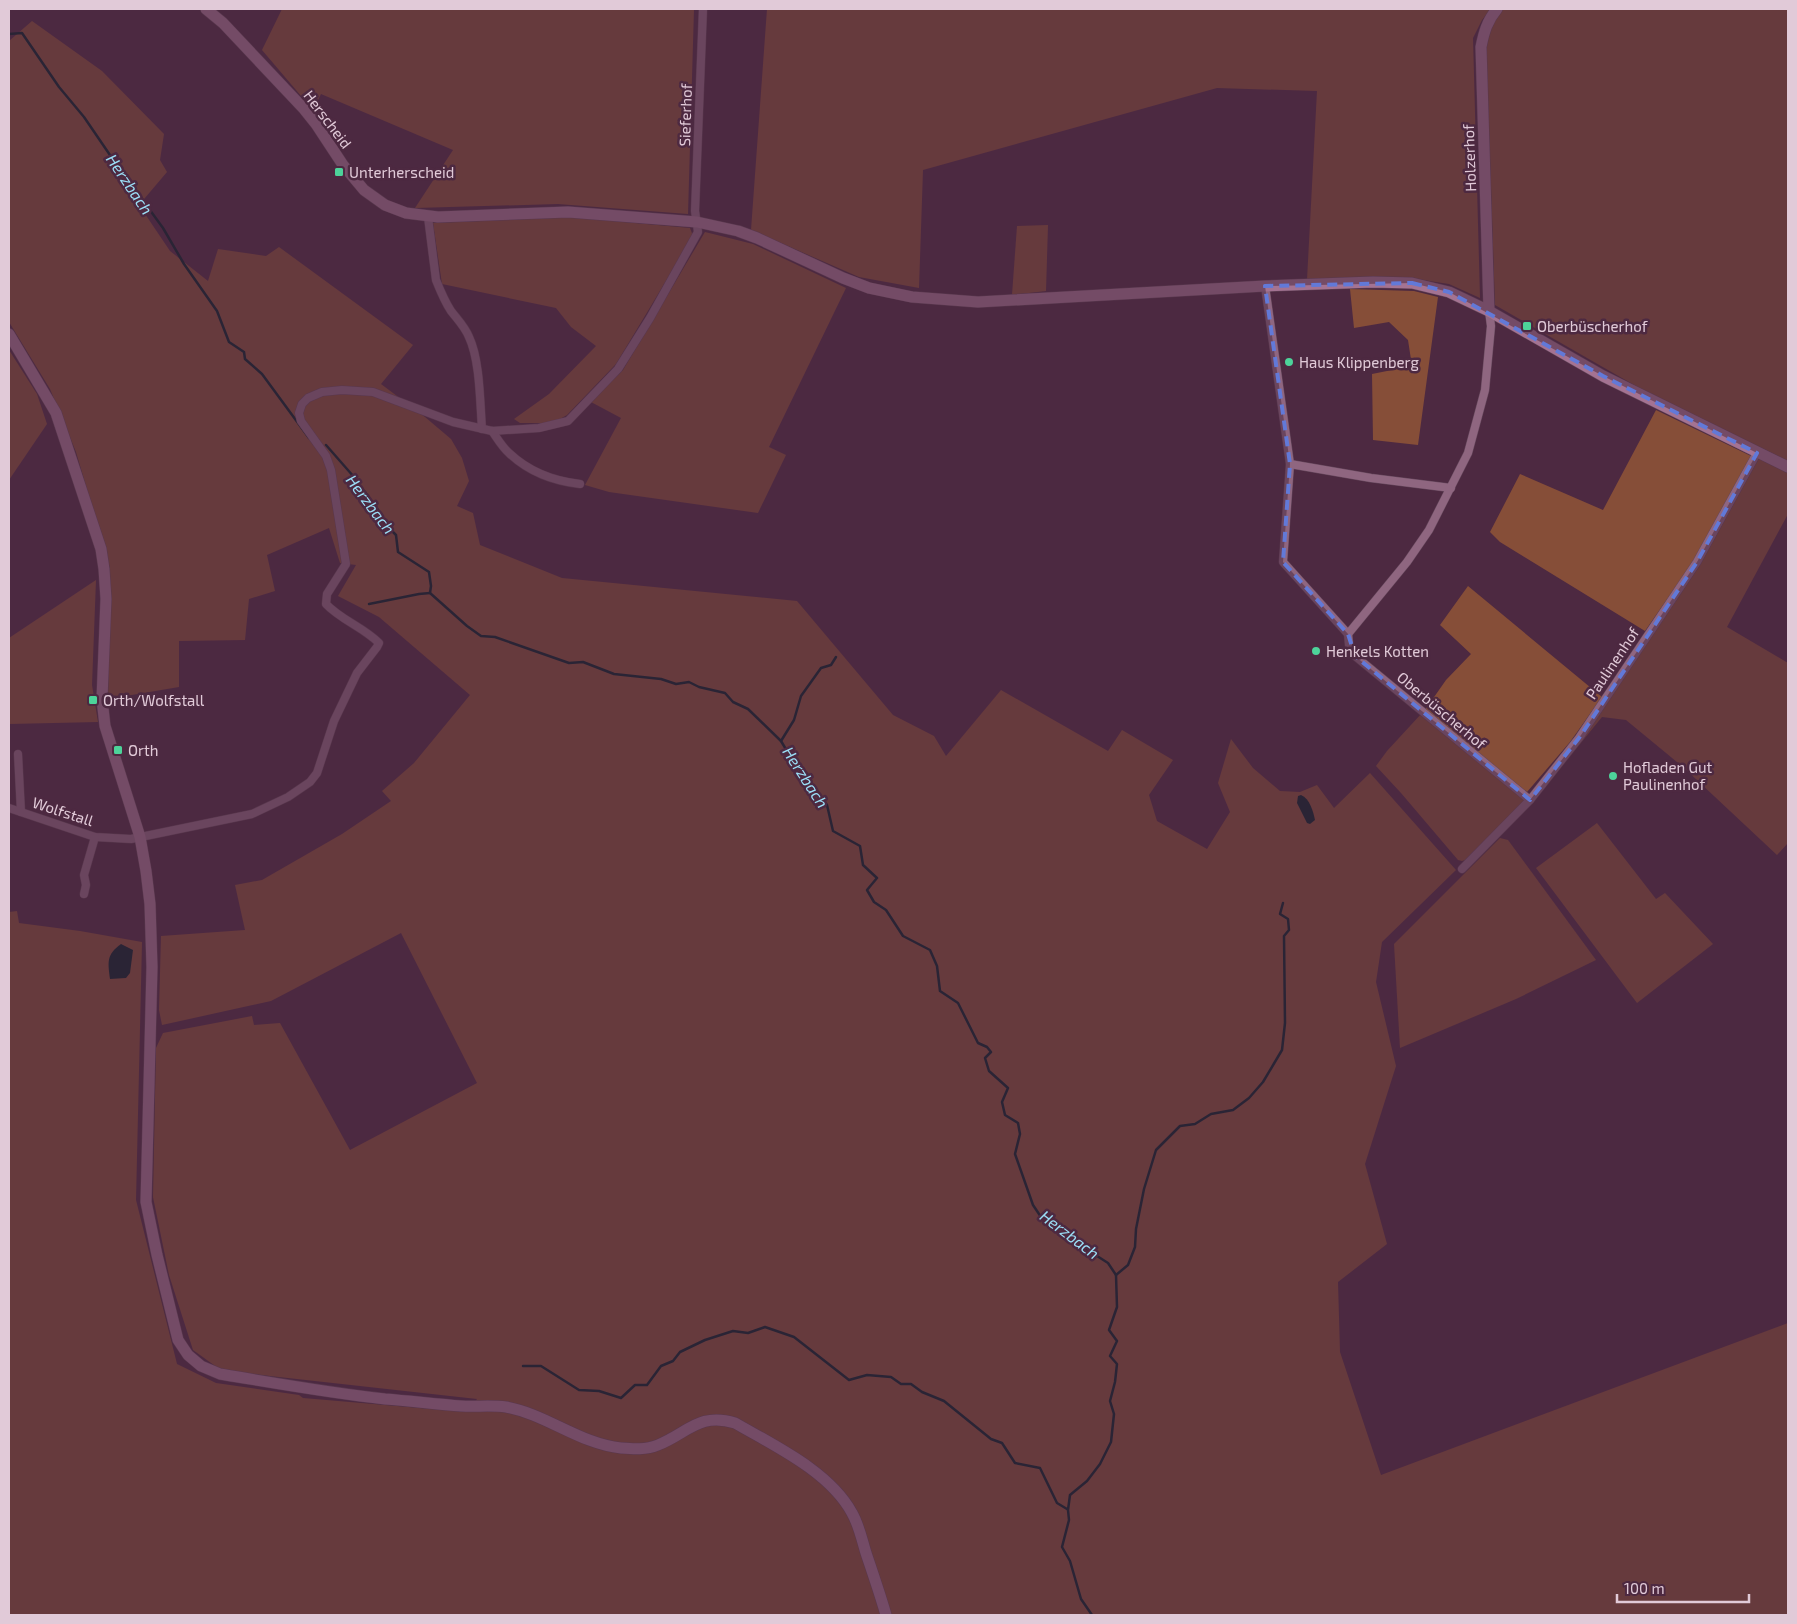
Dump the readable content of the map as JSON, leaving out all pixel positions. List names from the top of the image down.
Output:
{
  "streets": {
    "street": [
      "Sieferhof",
      "Herscheid",
      "Holzerhof",
      "Paulinenhof",
      "Oberbüscherhof",
      "Wolfstall"
    ]
  },
  "crossings": [
    ["Sieferhof", "Herscheid"],
    ["Herscheid", "Holzerhof"],
    ["Herscheid", "Paulinenhof"],
    ["Herscheid", "Oberbüscherhof"],
    ["Paulinenhof", "Oberbüscherhof"]
  ],
  "water": ["Herzbach"],
  "places": {
    "transit": [
      "Unterherscheid",
      "Oberbüscherhof",
      "Orth/Wolfstall",
      "Orth"
    ],
    "other": ["Haus Klippenberg", "Henkels Kotten", "Hofladen Gut Paulinenhof"]
  },
  "scale_bar": "100 m"
}
